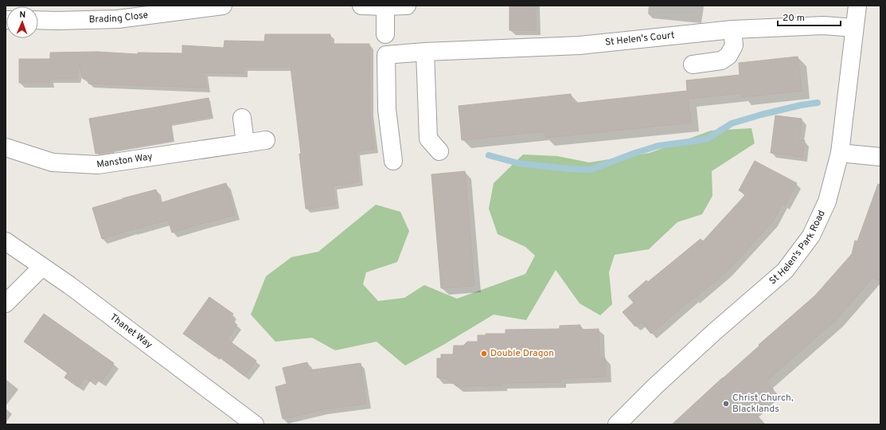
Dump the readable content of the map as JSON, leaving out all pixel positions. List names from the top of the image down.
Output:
{
  "streets": {
    "street": [
      "Brading Close",
      "St Helen's Court",
      "Manston Way",
      "St Helen's Park Road",
      "Thanet Way"
    ]
  },
  "crossings": [
    ["St Helen's Court", "St Helen's Park Road"]
  ],
  "places": ["Double Dragon", "Christ Church, Blacklands"],
  "scale_bar": "20 m",
  "north": "top"
}
